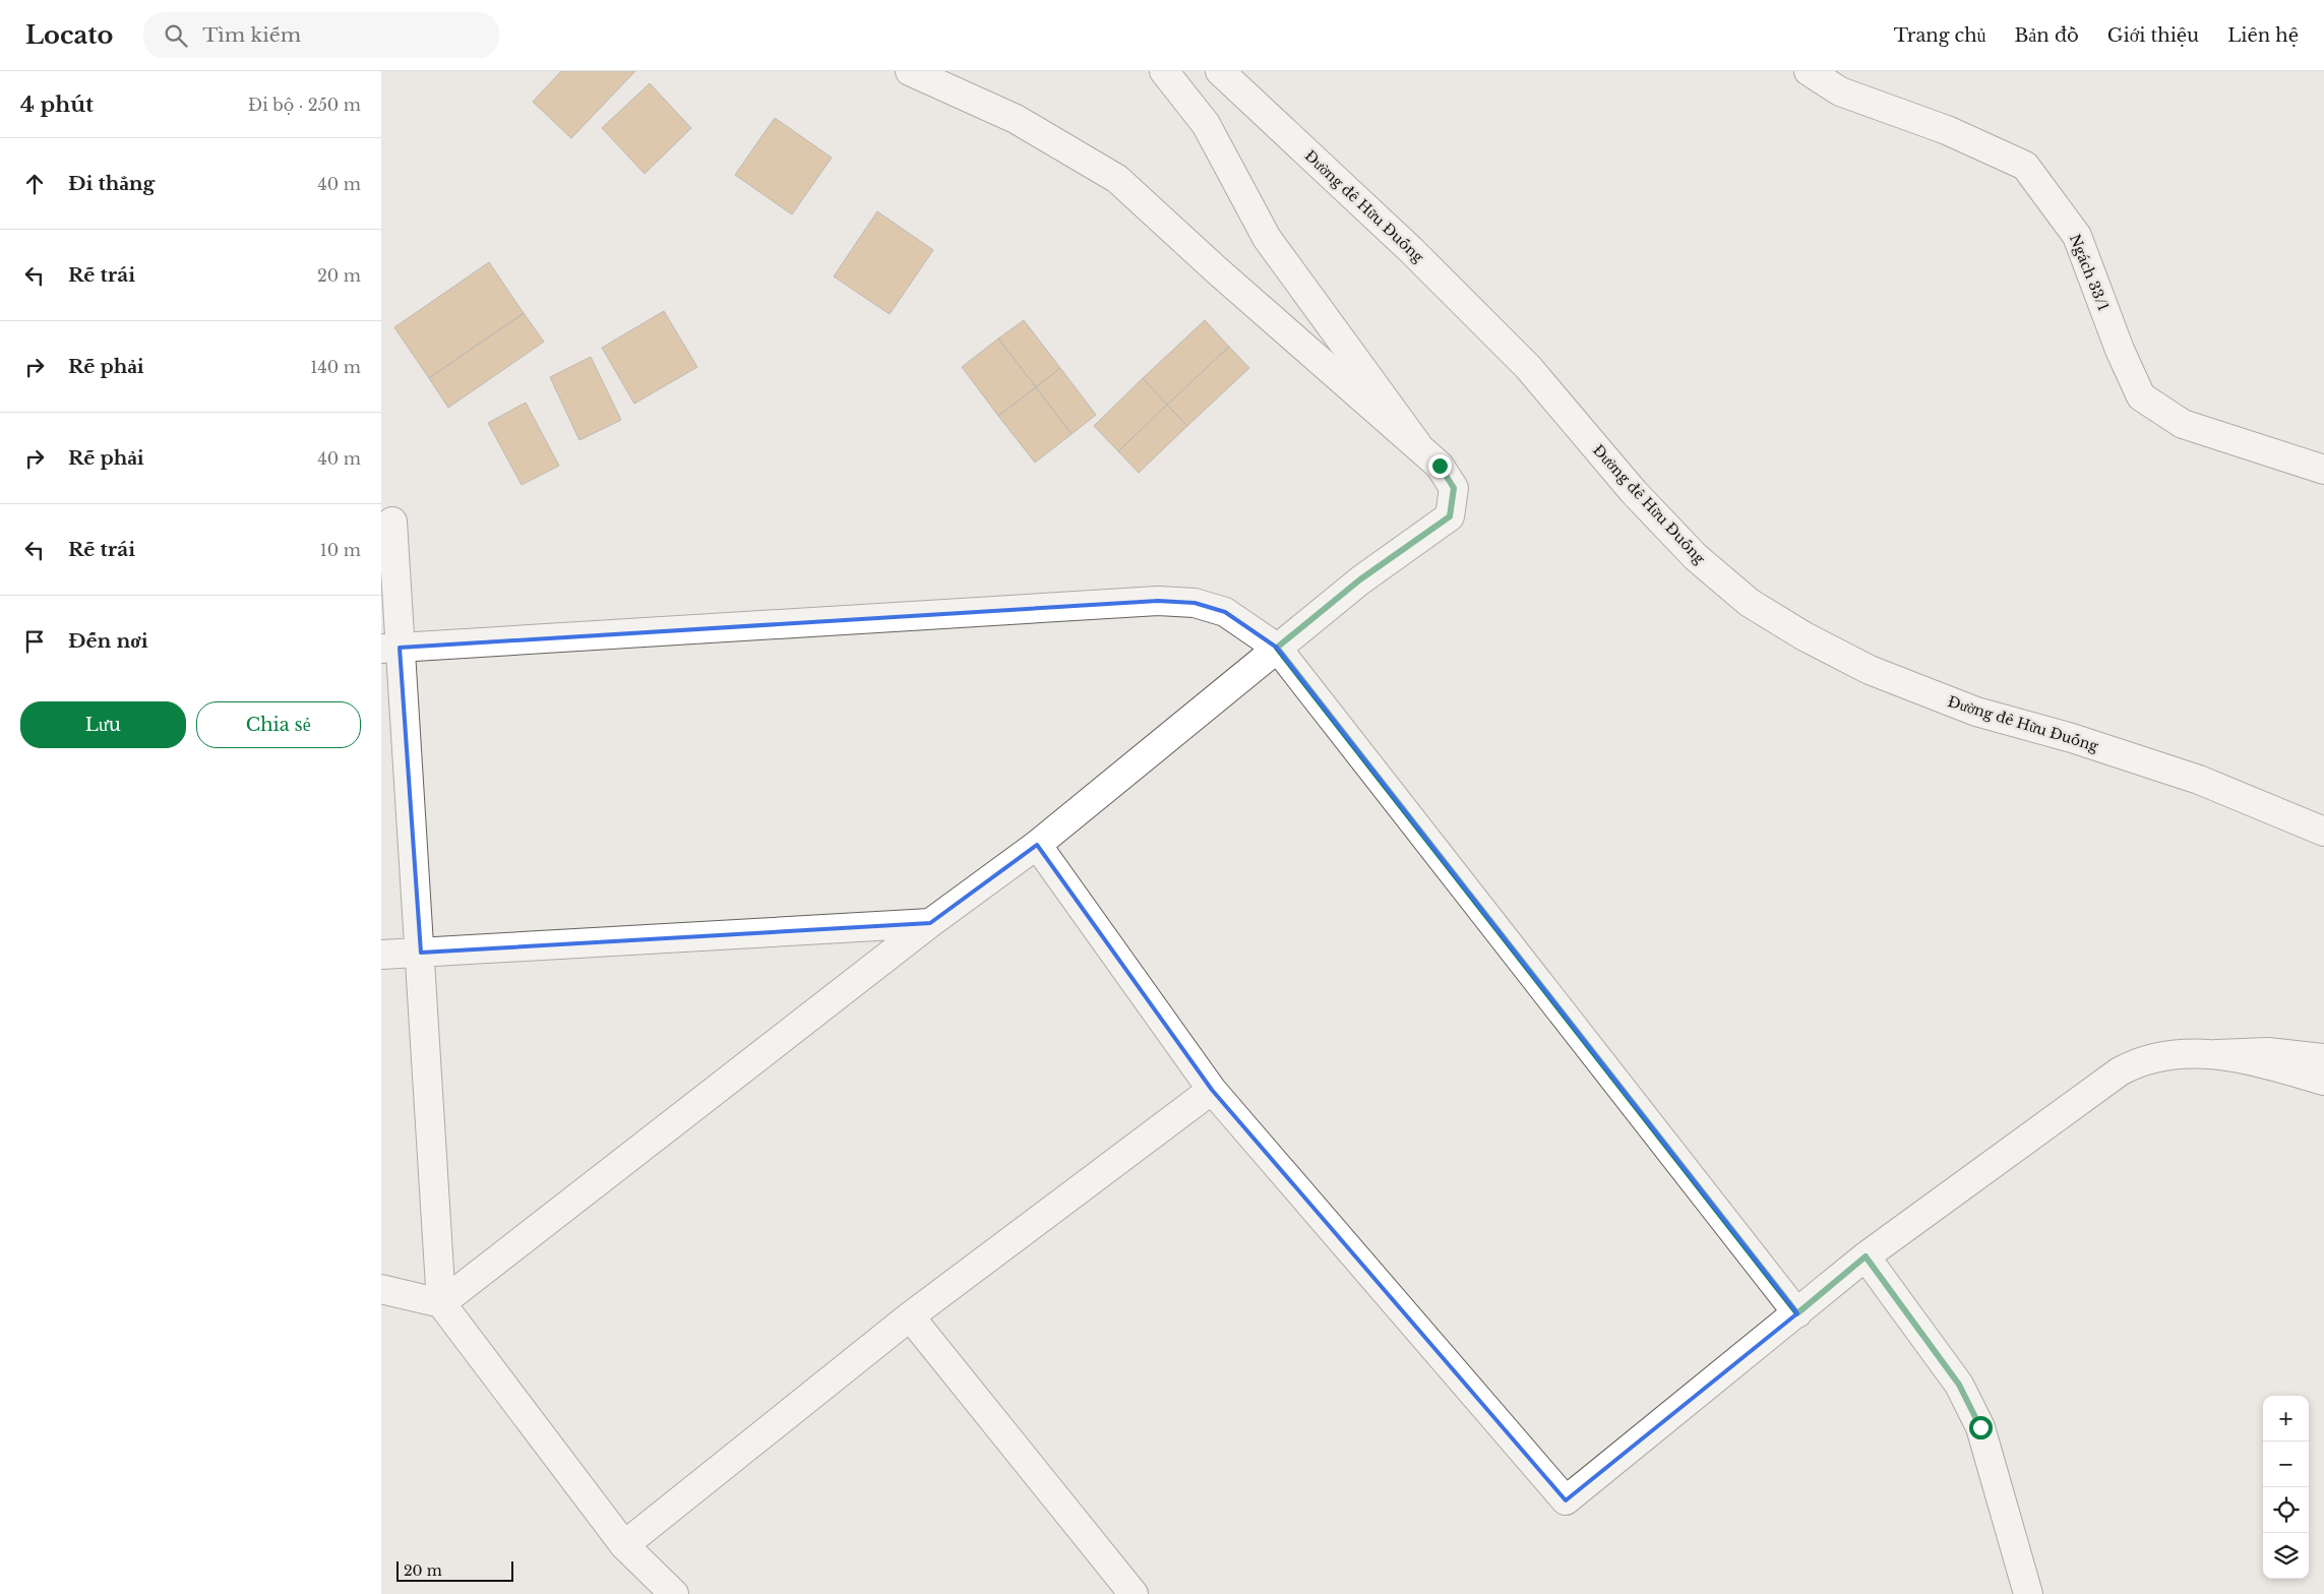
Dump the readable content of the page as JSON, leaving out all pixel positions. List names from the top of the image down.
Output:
{
  "streets": {
    "street": ["Đường đê Hữu Đuống", "Ngách 33/1"]
  },
  "scale_bar": "20 m",
  "page": {
    "header": "Locato",
    "search": "Tìm kiếm",
    "nav": [
      "Trang chủ",
      "Bản đồ",
      "Giới thiệu",
      "Liên hệ"
    ],
    "heading": ["4 phút", "Đi bộ · 250 m"],
    "list": [
      ["Đi thẳng", "40 m"],
      ["Rẽ trái", "20 m"],
      ["Rẽ phải", "140 m"],
      ["Rẽ phải", "40 m"],
      ["Rẽ trái", "10 m"],
      "Đến nơi"
    ],
    "buttons": ["Lưu", "Chia sẻ"],
    "map_buttons": ["+", "−"],
    "scale": "20 m"
  }
}
